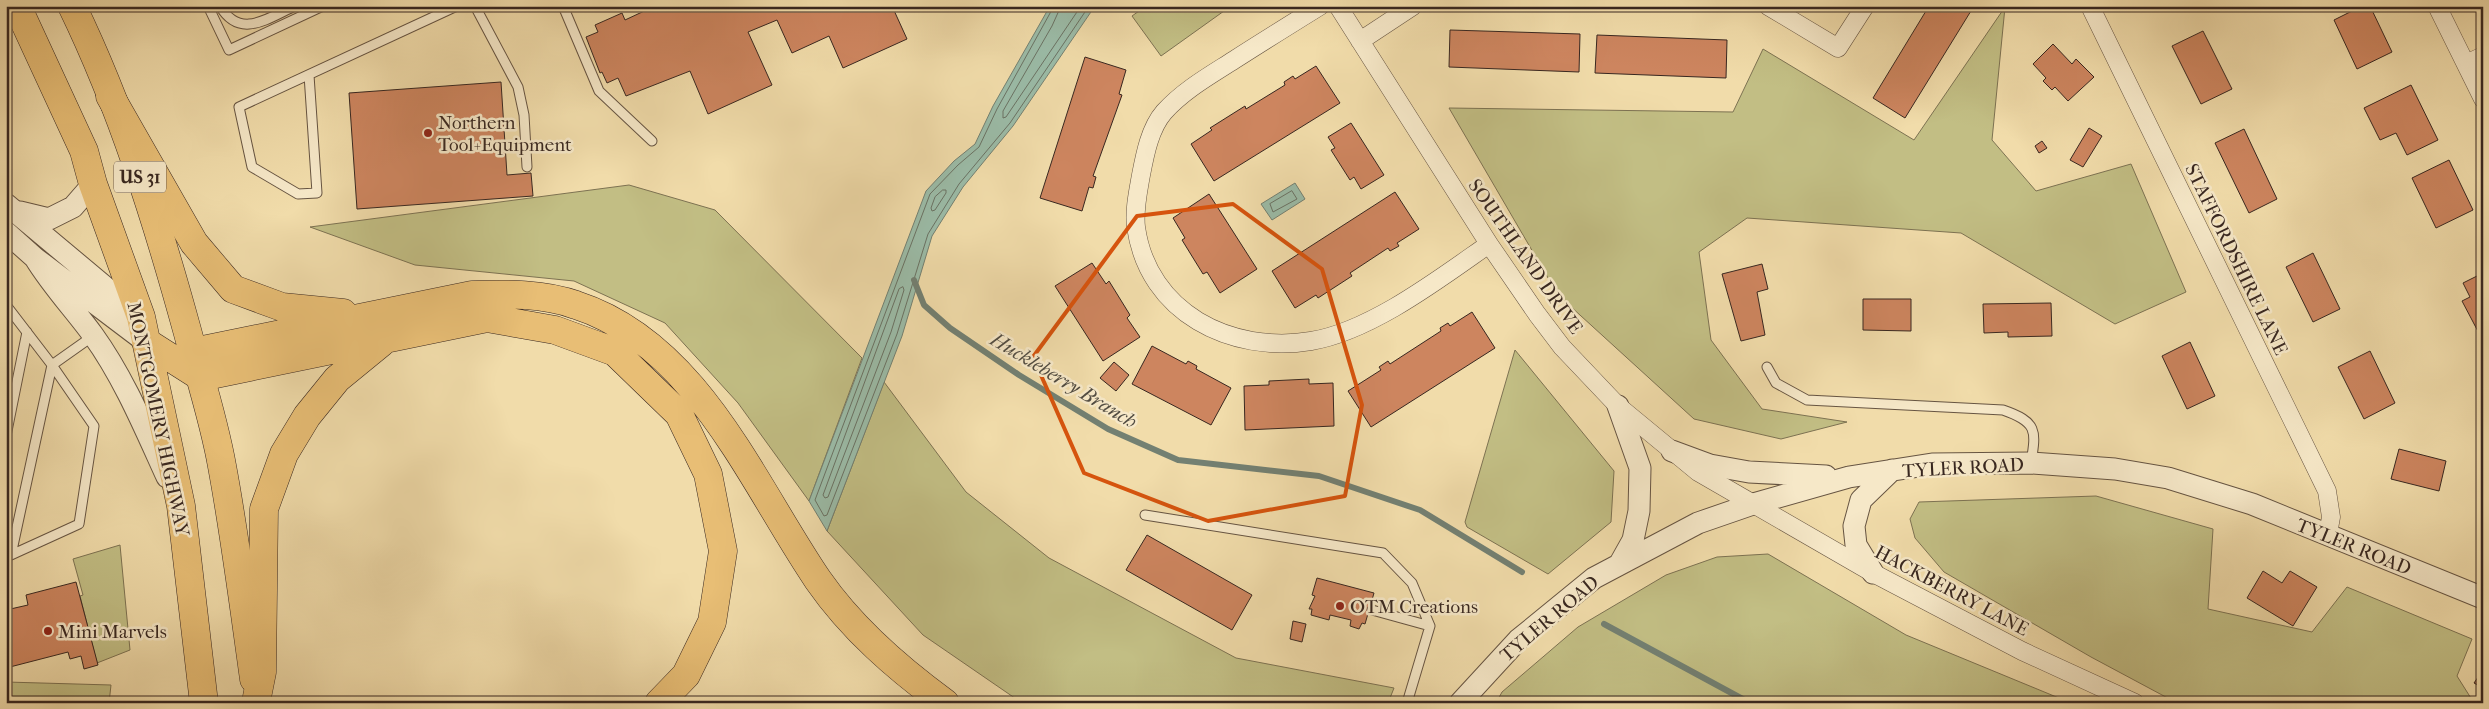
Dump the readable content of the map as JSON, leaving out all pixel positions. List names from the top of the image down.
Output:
{
  "streets": {
    "main road": ["US 31", "MONTGOMERY HIGHWAY"],
    "street": [
      "SOUTHLAND DRIVE",
      "STAFFORDSHIRE LANE",
      "TYLER ROAD",
      "HACKBERRY LANE"
    ]
  },
  "crossings": [
    ["SOUTHLAND DRIVE", "TYLER ROAD"],
    ["SOUTHLAND DRIVE", "HACKBERRY LANE"],
    ["STAFFORDSHIRE LANE", "TYLER ROAD"],
    ["TYLER ROAD", "HACKBERRY LANE"]
  ],
  "water": ["Huckleberry Branch"],
  "places": ["Northern Tool+Equipment", "OTM Creations", "Mini Marvels"]
}
